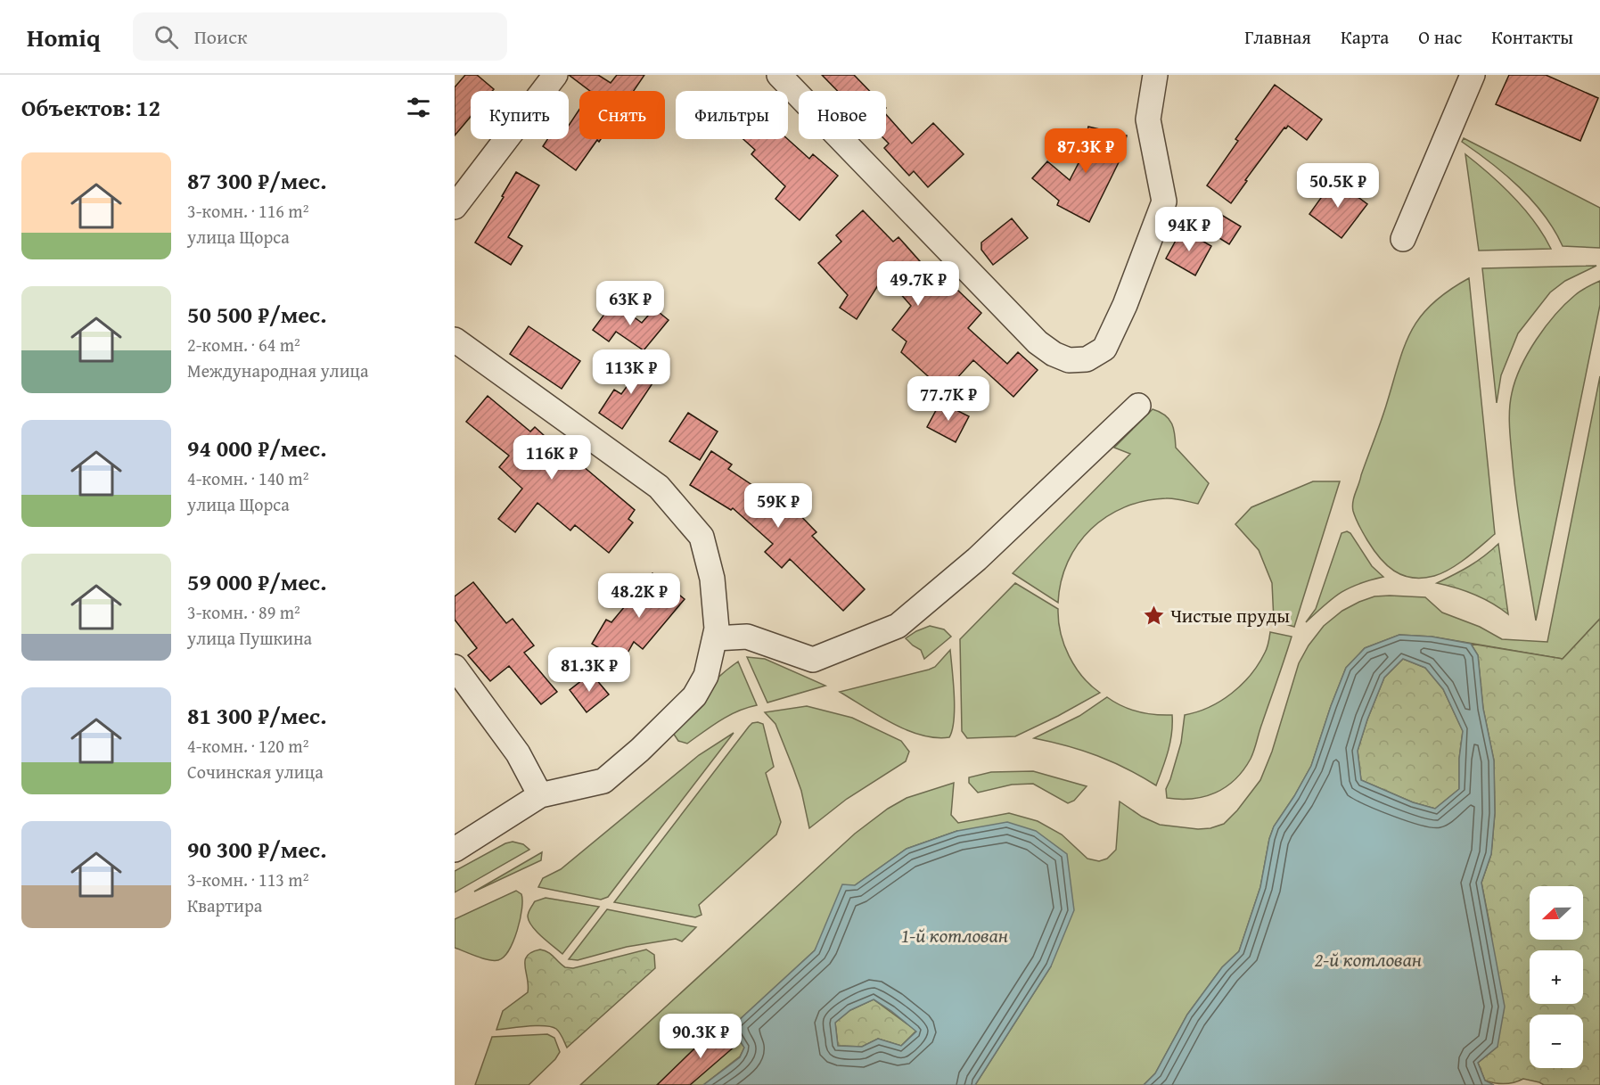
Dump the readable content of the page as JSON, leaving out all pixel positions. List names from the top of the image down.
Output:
{
  "water": ["1-й котлован", "2-й котлован"],
  "places": {
    "place": ["Чистые пруды"]
  },
  "north": "left",
  "page": {
    "header": "Homiq",
    "search": "Поиск",
    "nav": [
      "Главная",
      "Карта",
      "О нас",
      "Контакты"
    ],
    "heading": "Объектов: 12",
    "chip": [
      "Купить",
      "Снять",
      "Фильтры",
      "Новое"
    ],
    "price": [
      "87.3K ₽",
      "50.5K ₽",
      "94K ₽",
      "49.7K ₽",
      "63K ₽",
      "113K ₽",
      "77.7K ₽",
      "116K ₽",
      "59K ₽",
      "48.2K ₽",
      "81.3K ₽",
      "90.3K ₽"
    ],
    "list": [
      {
        "name": "87 300 ₽/мес.",
        "note": "3-комн. · 116 m² · улица Щорса"
      },
      {
        "name": "50 500 ₽/мес.",
        "note": "2-комн. · 64 m² · Международная улица"
      },
      {
        "name": "94 000 ₽/мес.",
        "note": "4-комн. · 140 m² · улица Щорса"
      },
      {
        "name": "59 000 ₽/мес.",
        "note": "3-комн. · 89 m² · улица Пушкина"
      },
      {
        "name": "81 300 ₽/мес.",
        "note": "4-комн. · 120 m² · Сочинская улица"
      },
      {
        "name": "90 300 ₽/мес.",
        "note": "3-комн. · 113 m² · Квартира"
      }
    ],
    "map_buttons": ["+", "−"]
  }
}
